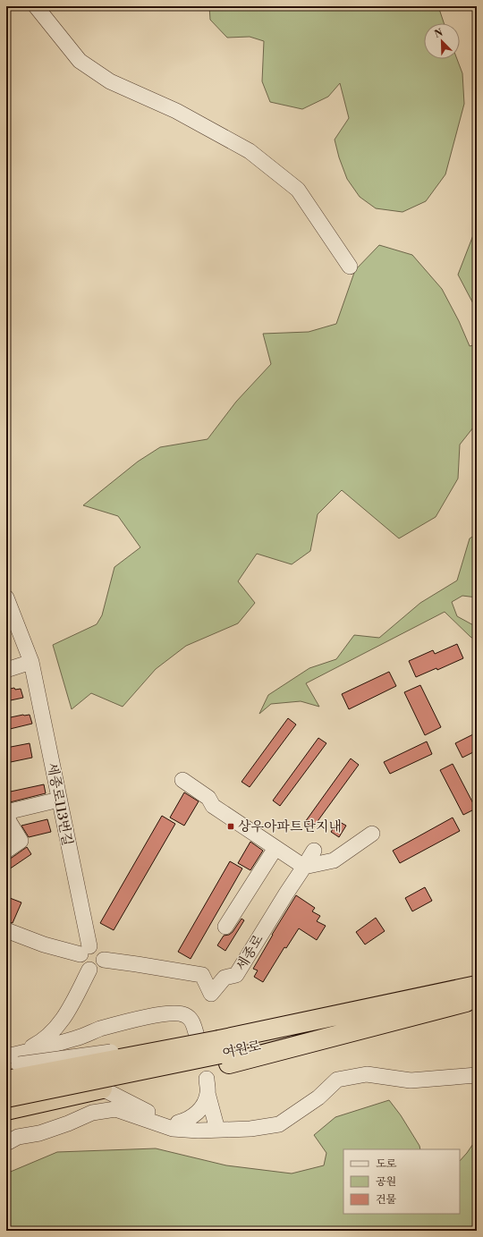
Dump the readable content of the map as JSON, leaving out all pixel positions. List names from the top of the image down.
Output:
{
  "streets": {
    "highway": ["여원로"],
    "street": ["세종로113번길", "세종로"]
  },
  "crossings": [
    ["세종로113번길", "세종로"]
  ],
  "places": {
    "transit": ["상우아파트단지내"]
  },
  "legend": ["도로", "공원", "건물"],
  "north": "top left"
}
